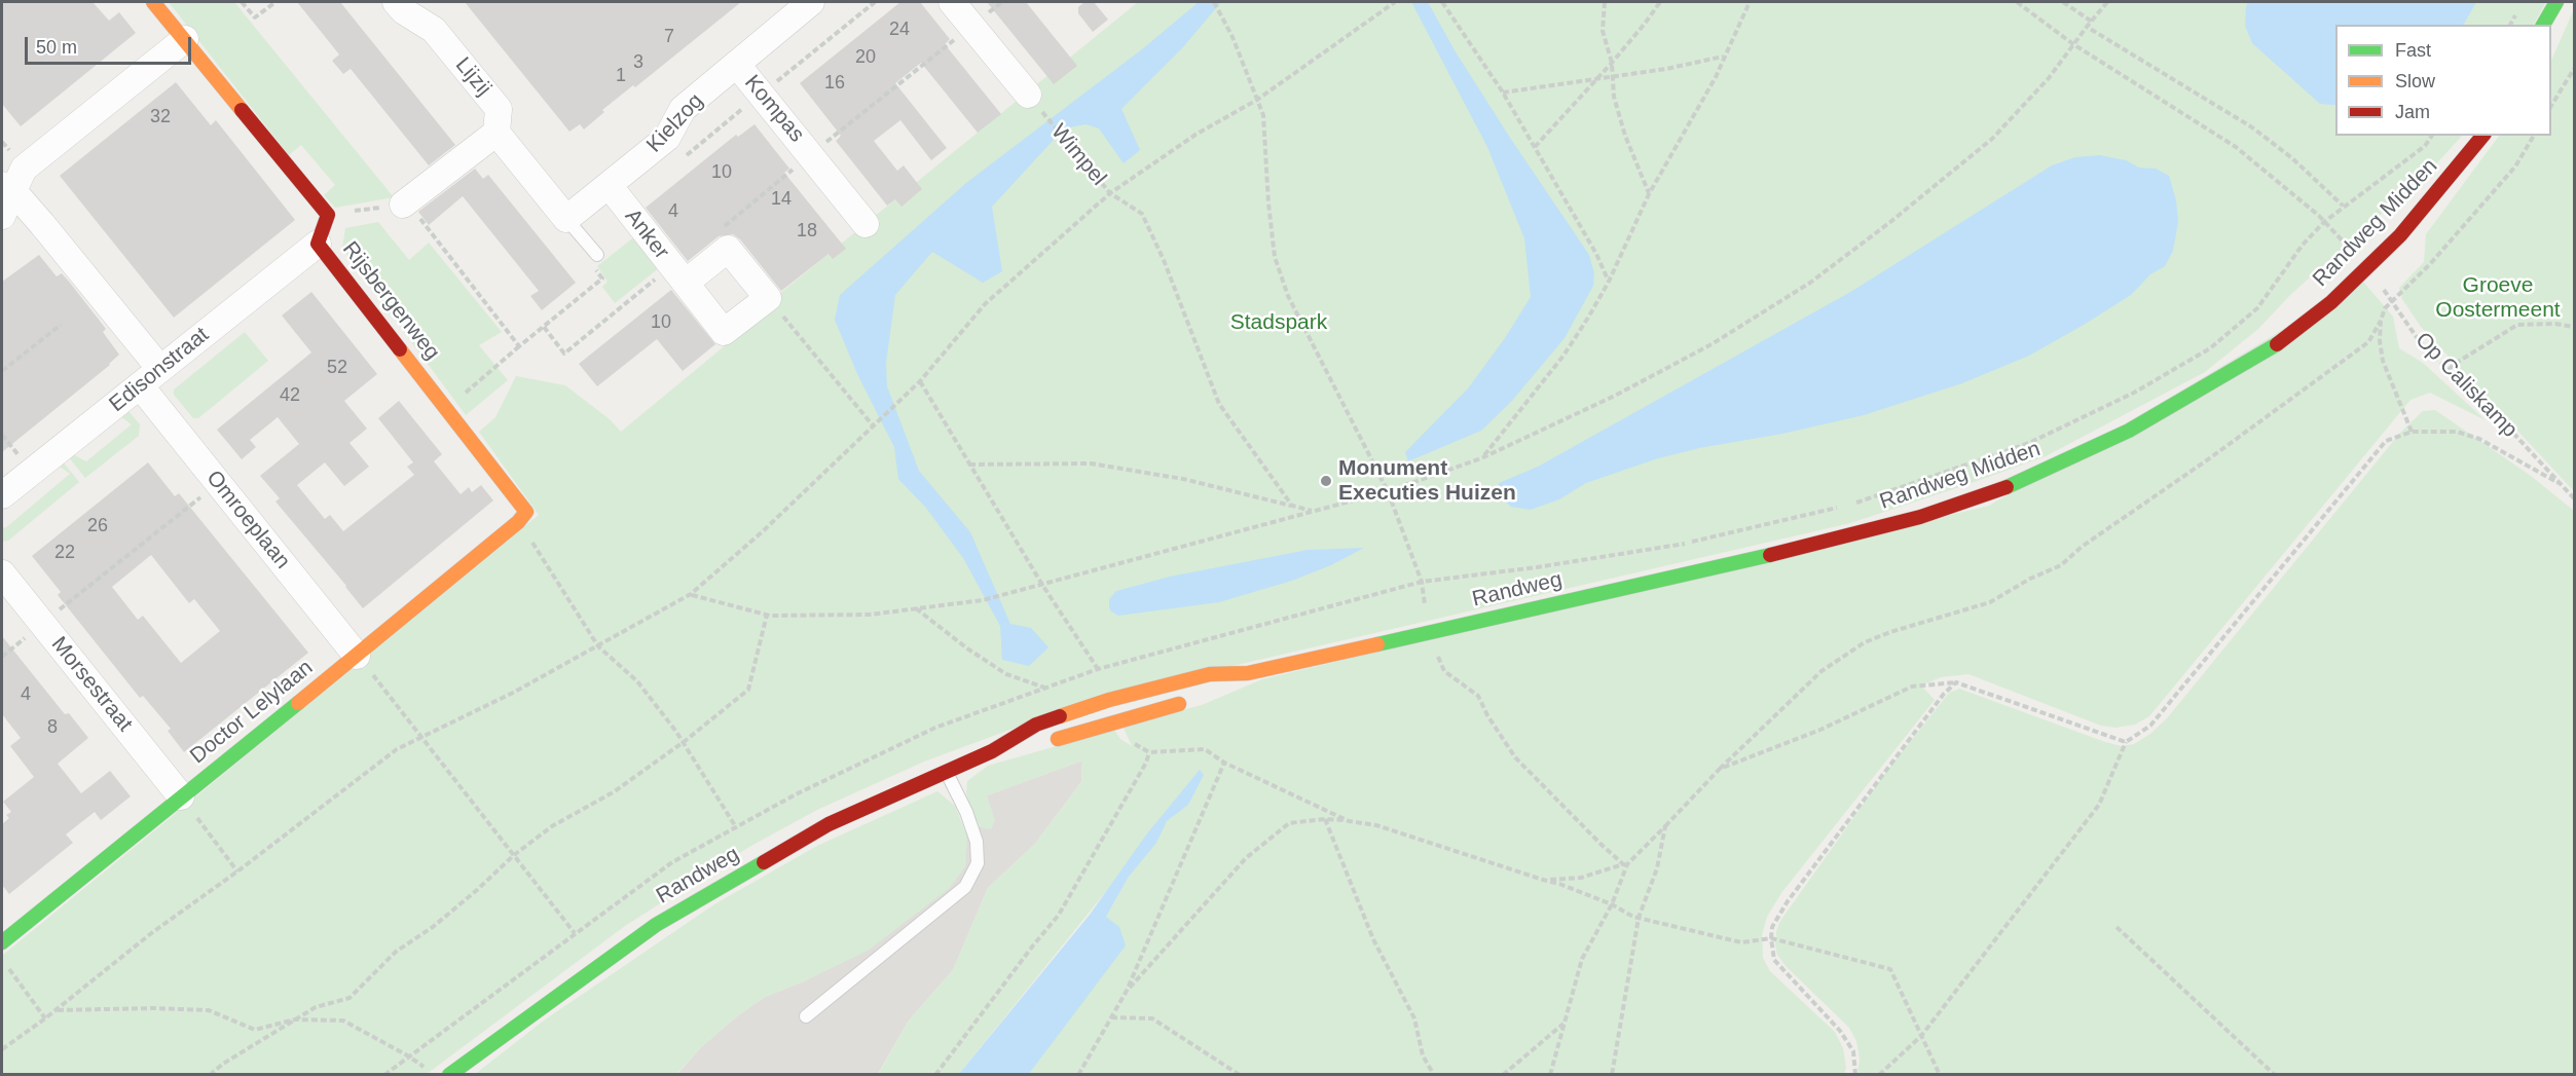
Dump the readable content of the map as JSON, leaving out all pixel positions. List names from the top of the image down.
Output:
{
  "streets": {
    "main road": [
      "Randweg Midden",
      "Rijsbergenweg",
      "Randweg",
      "Doctor Lelylaan"
    ],
    "street": [
      "Lijzij",
      "Kompas",
      "Kielzog",
      "Anker",
      "Edisonstraat",
      "Omroeplaan",
      "Morsestraat"
    ],
    "path": ["Wimpel", "Op Caliskamp"]
  },
  "crossings": [
    ["Kompas", "Kielzog"],
    ["Kielzog", "Anker"],
    ["Randweg Midden", "Op Caliskamp"],
    ["Randweg Midden", "Randweg"],
    ["Rijsbergenweg", "Edisonstraat"],
    ["Rijsbergenweg", "Doctor Lelylaan"],
    ["Edisonstraat", "Omroeplaan"],
    ["Omroeplaan", "Doctor Lelylaan"],
    ["Morsestraat", "Doctor Lelylaan"]
  ],
  "parks": ["Groeve Oostermeent", "Stadspark"],
  "places": ["Monument Executies Huizen"],
  "house_numbers": [
    "24",
    "7",
    "20",
    "3",
    "1",
    "16",
    "32",
    "10",
    "14",
    "4",
    "18",
    "10",
    "52",
    "42",
    "26",
    "22",
    "4",
    "8"
  ],
  "legend": ["Fast", "Slow", "Jam"],
  "scale_bar": "50 m"
}
